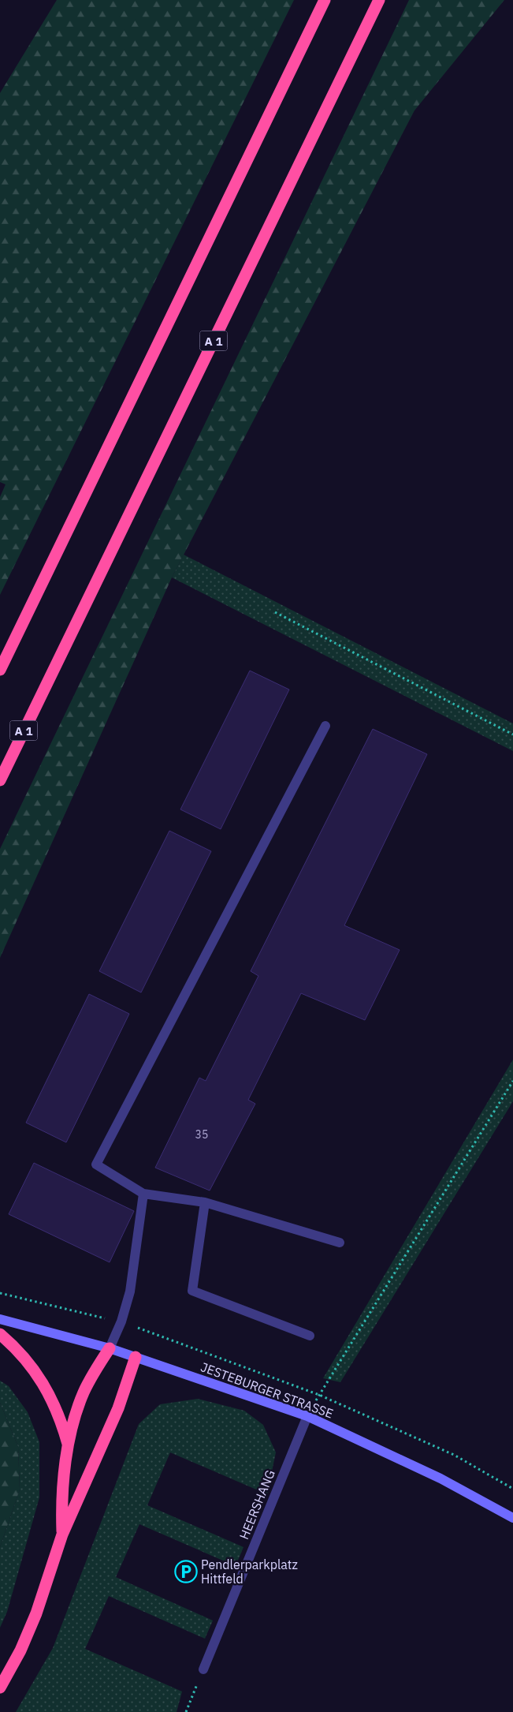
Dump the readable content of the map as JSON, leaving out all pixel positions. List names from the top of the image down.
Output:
{
  "streets": {
    "highway": ["A 1"],
    "main road": ["JESTEBURGER STRASSE"],
    "street": ["HEERSHANG"]
  },
  "crossings": [
    ["JESTEBURGER STRASSE", "HEERSHANG"]
  ],
  "places": {
    "parking": ["Pendlerparkplatz Hittfeld"]
  },
  "house_numbers": ["35"]
}
